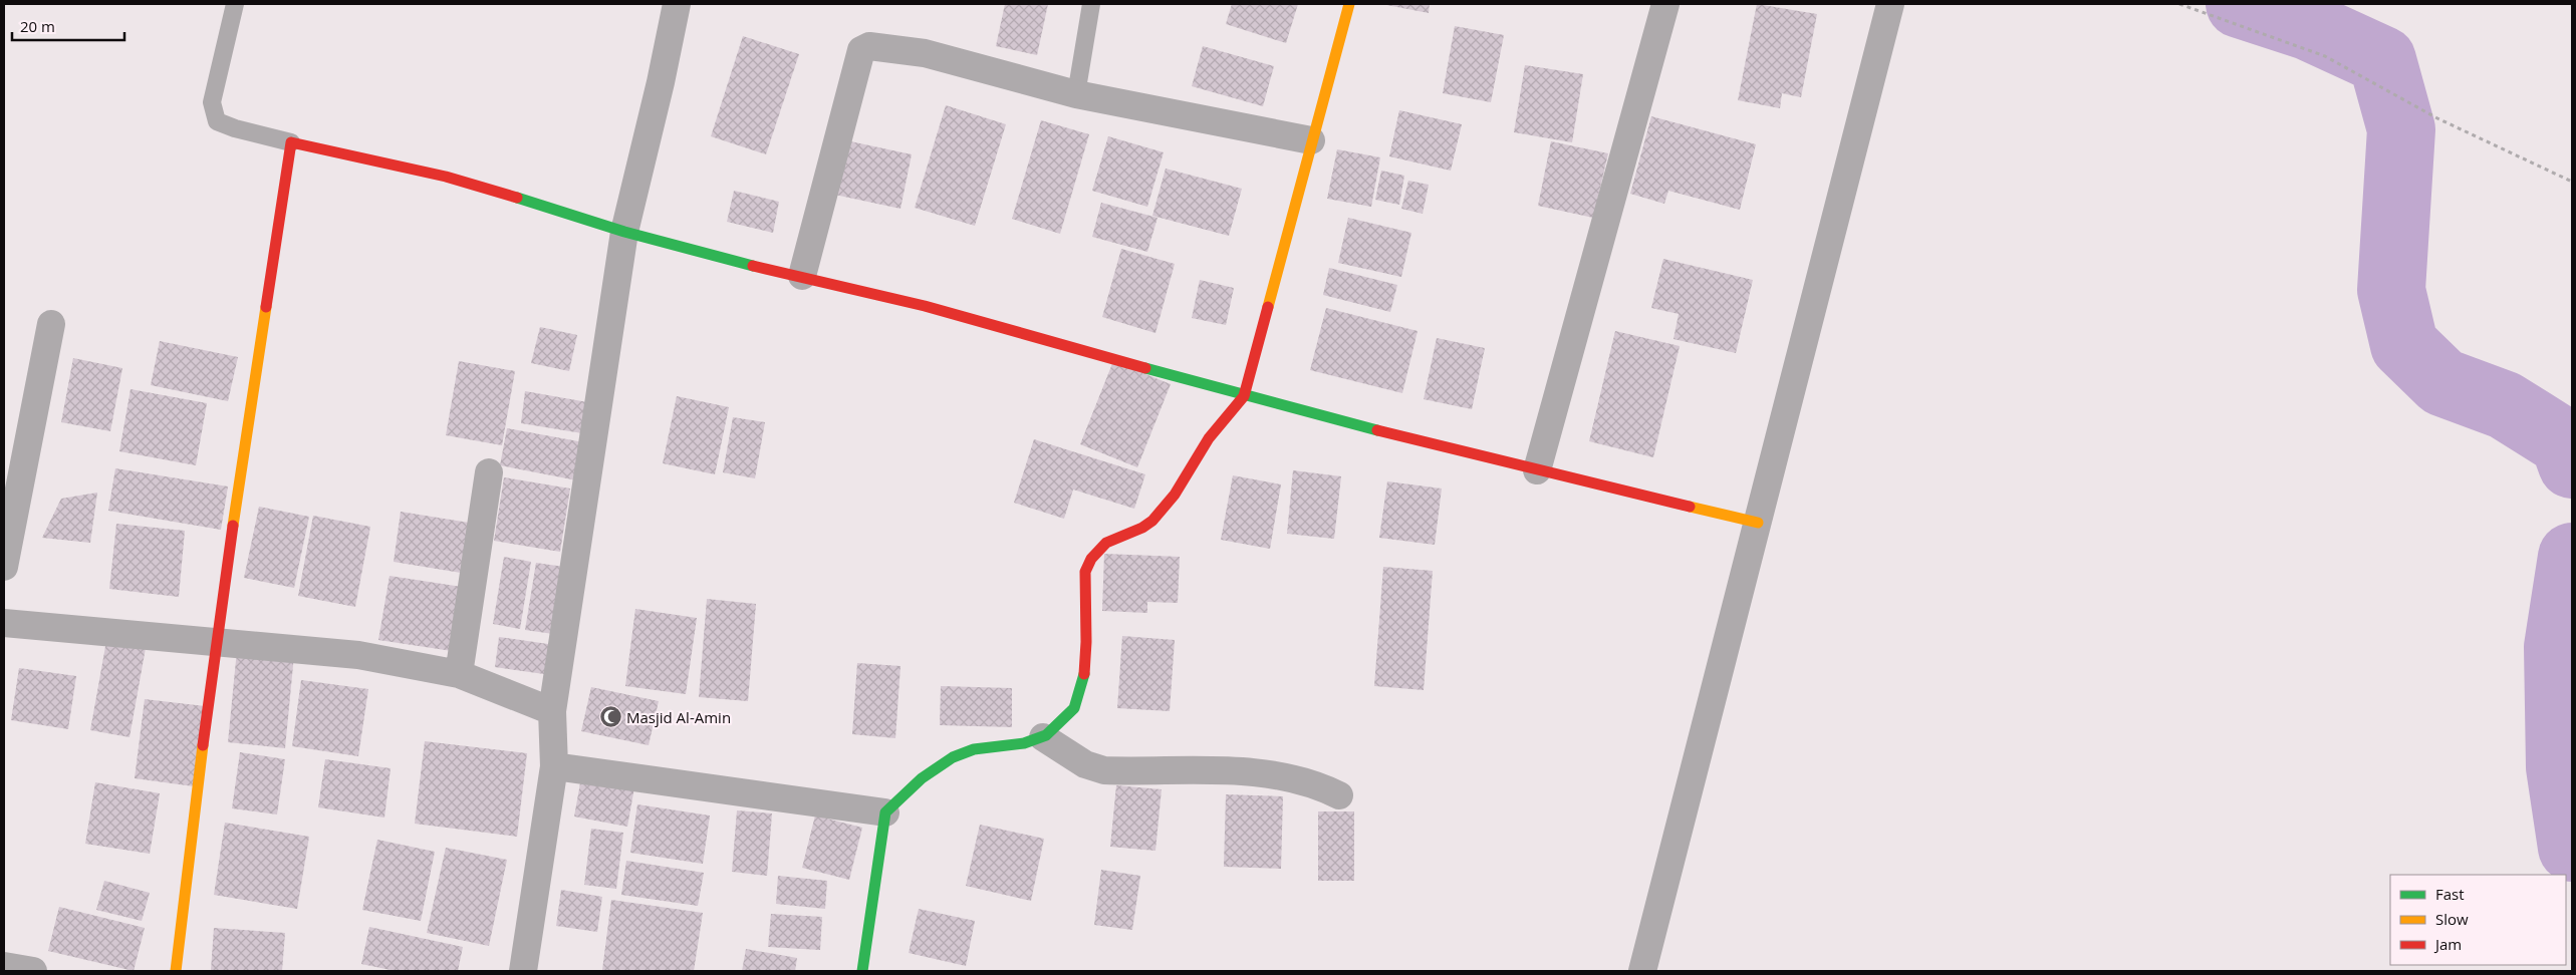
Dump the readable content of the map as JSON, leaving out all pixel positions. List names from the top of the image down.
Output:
{
  "places": {
    "mosque": ["Masjid Al-Amin"]
  },
  "legend": ["Fast", "Slow", "Jam"],
  "scale_bar": "20 m"
}
